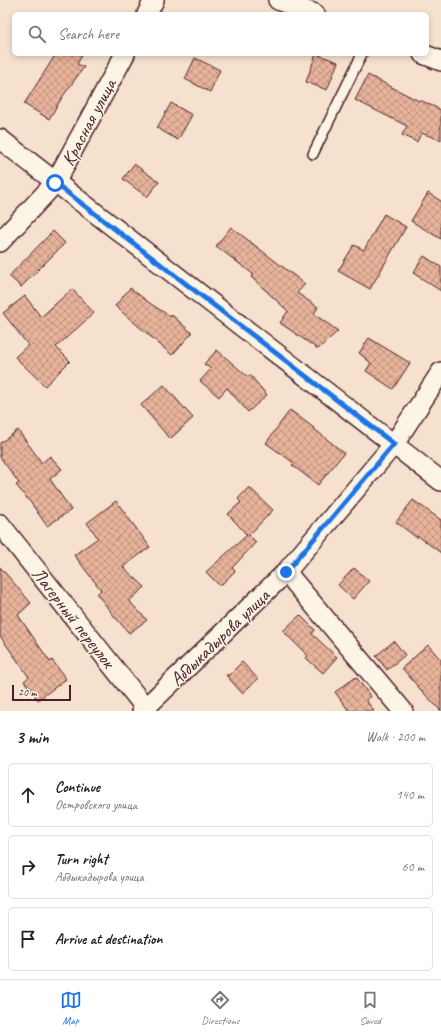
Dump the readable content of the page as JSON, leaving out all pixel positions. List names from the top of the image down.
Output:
{
  "streets": {
    "street": ["Красная улица", "Лагерный переулок", "Абдыкадырова улица"]
  },
  "crossings": [
    ["Лагерный переулок", "Абдыкадырова улица"]
  ],
  "scale_bar": "20 m",
  "page": {
    "search": "Search here",
    "scale": "20 m",
    "heading": ["3 min", "Walk · 200 m"],
    "list": [
      ["Continue", "Островского улица", "140 m"],
      ["Turn right", "Абдыкадырова улица", "60 m"],
      "Arrive at destination"
    ],
    "nav": ["Map", "Directions", "Saved"]
  }
}
